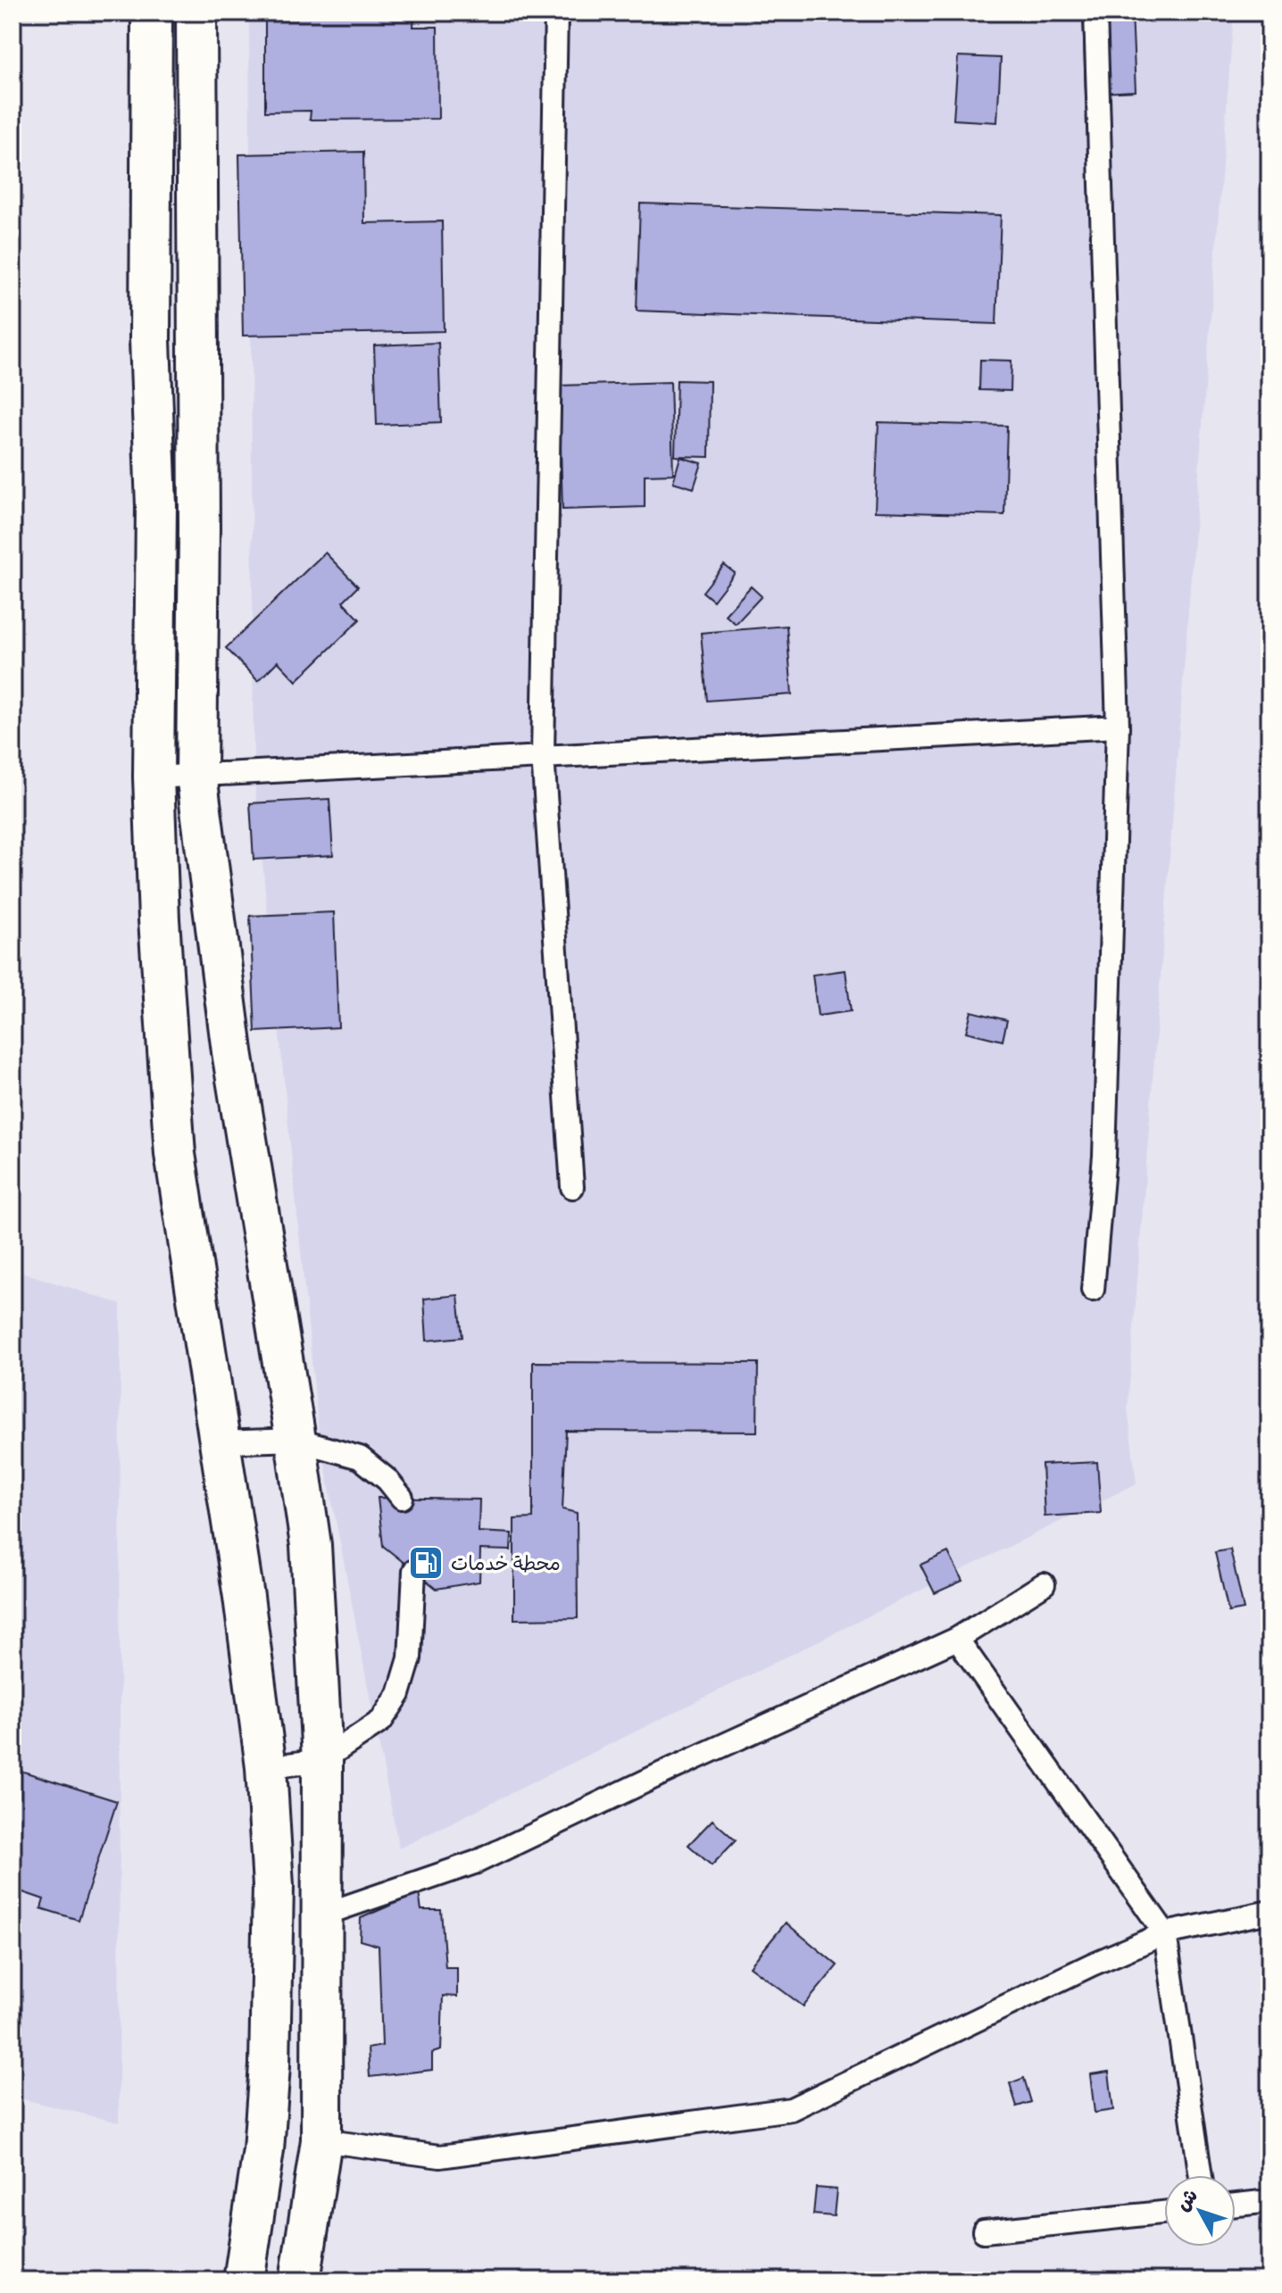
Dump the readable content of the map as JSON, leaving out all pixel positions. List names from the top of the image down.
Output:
{
  "places": {
    "fuel station": ["محطة خدمات"]
  },
  "north": "top left"
}
